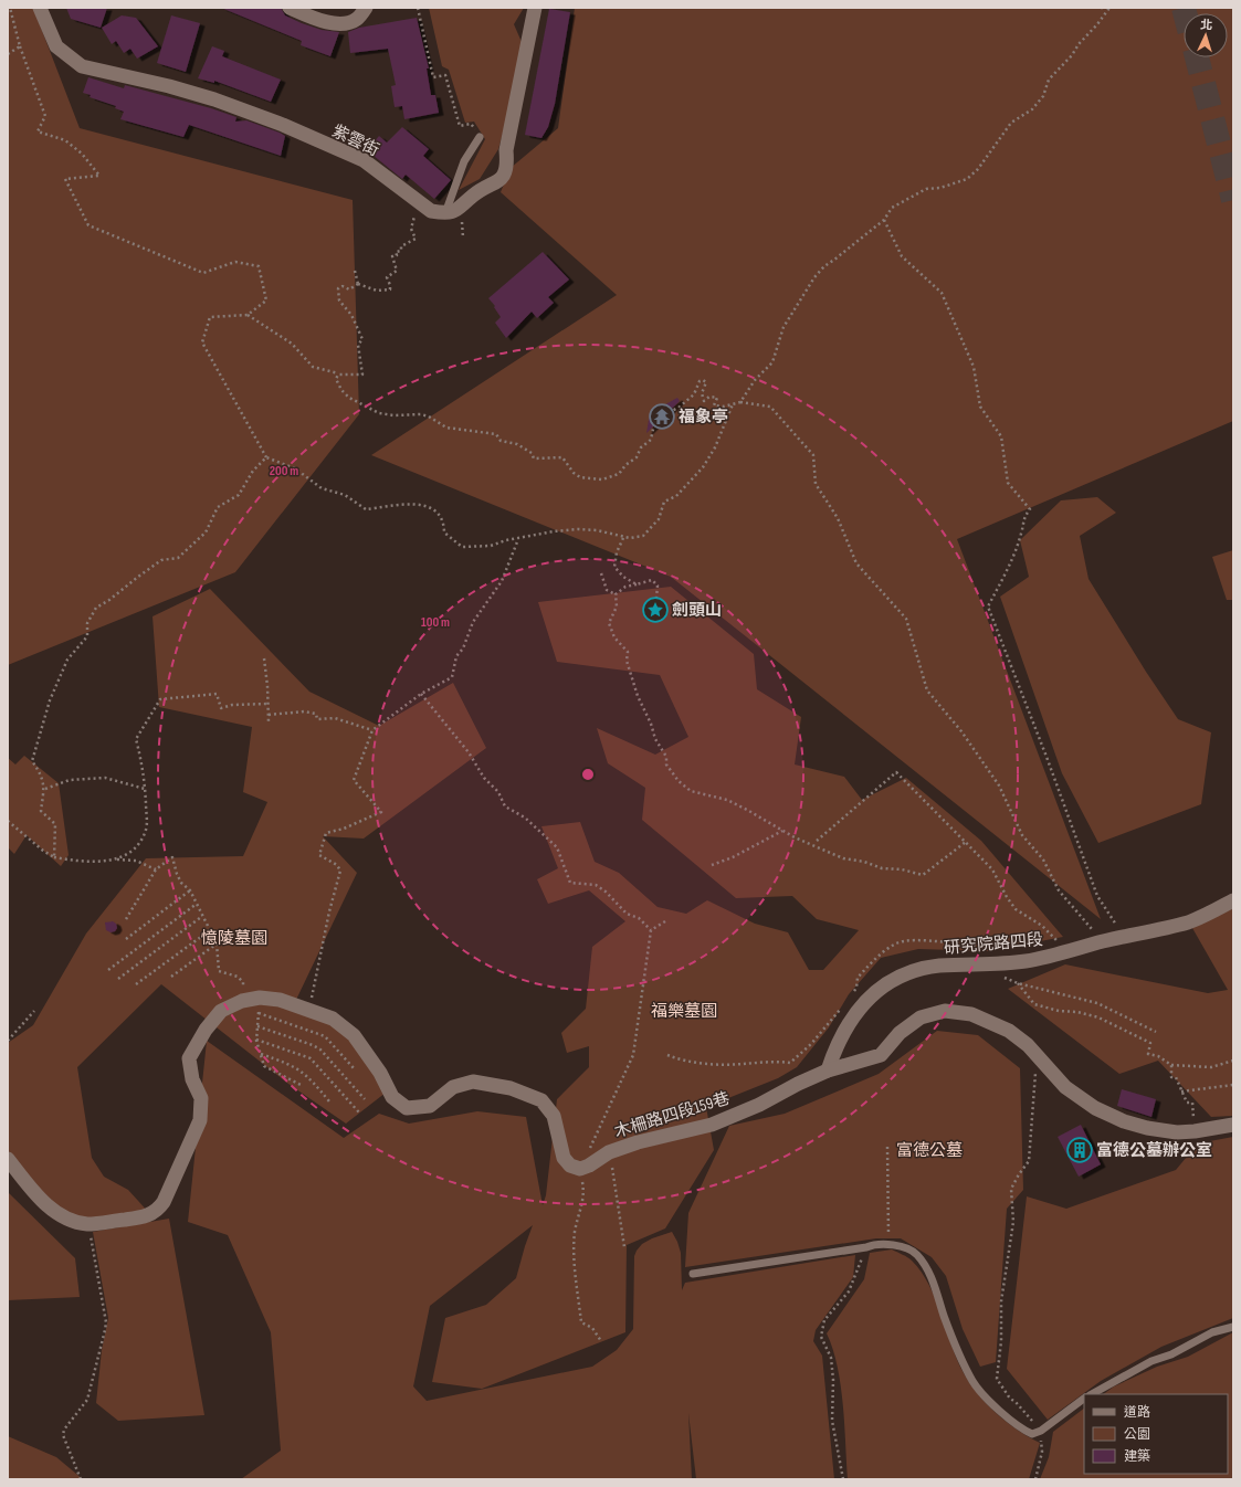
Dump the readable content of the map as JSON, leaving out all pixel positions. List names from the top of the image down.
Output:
{
  "streets": {
    "street": ["紫雲街", "研究院路四段", "木柵路四段159巷"]
  },
  "crossings": [
    ["研究院路四段", "木柵路四段159巷"]
  ],
  "parks": ["憶陵墓園", "福樂墓園", "富德公墓"],
  "places": {
    "temple": ["福象亭"],
    "place": ["劍頭山"],
    "building": ["富德公墓辦公室"]
  },
  "legend": ["道路", "公園", "建築"],
  "north": "top",
  "rings": ["200 m", "100 m"]
}
